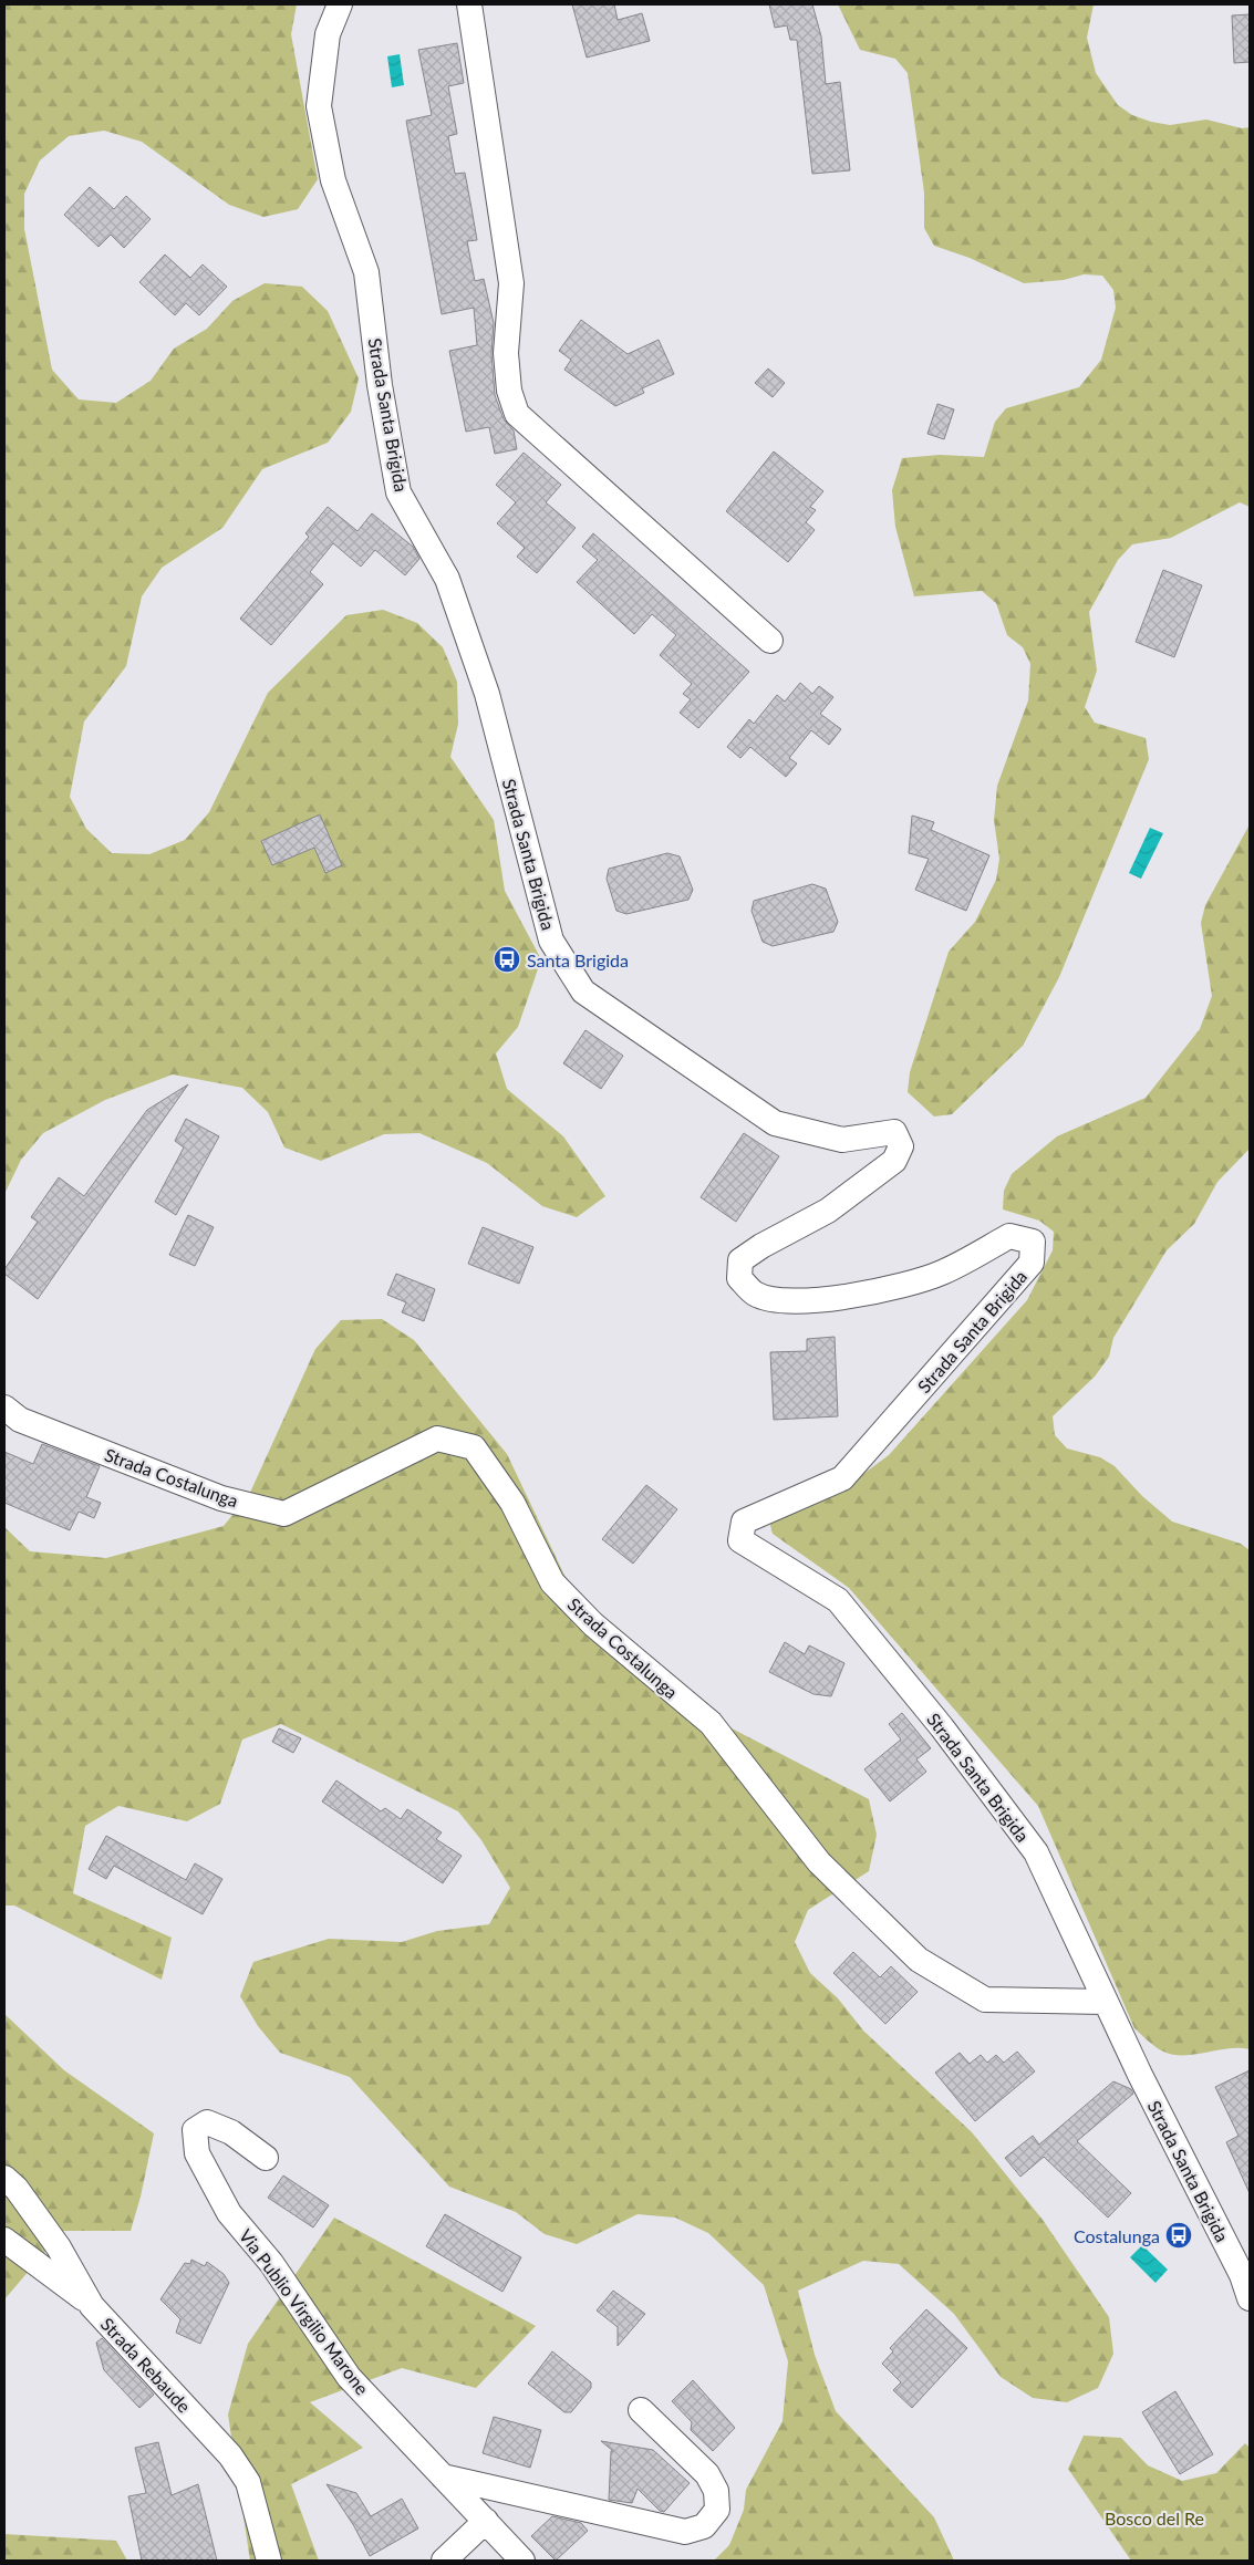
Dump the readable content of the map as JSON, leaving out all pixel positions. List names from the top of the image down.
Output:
{
  "streets": {
    "street": [
      "Strada Santa Brigida",
      "Strada Costalunga",
      "Via Publio Virgilio Marone",
      "Strada Rebaude"
    ]
  },
  "crossings": [
    ["Strada Santa Brigida", "Strada Costalunga"]
  ],
  "parks": ["Bosco del Re"],
  "places": {
    "bus stop": ["Santa Brigida", "Costalunga"]
  }
}
